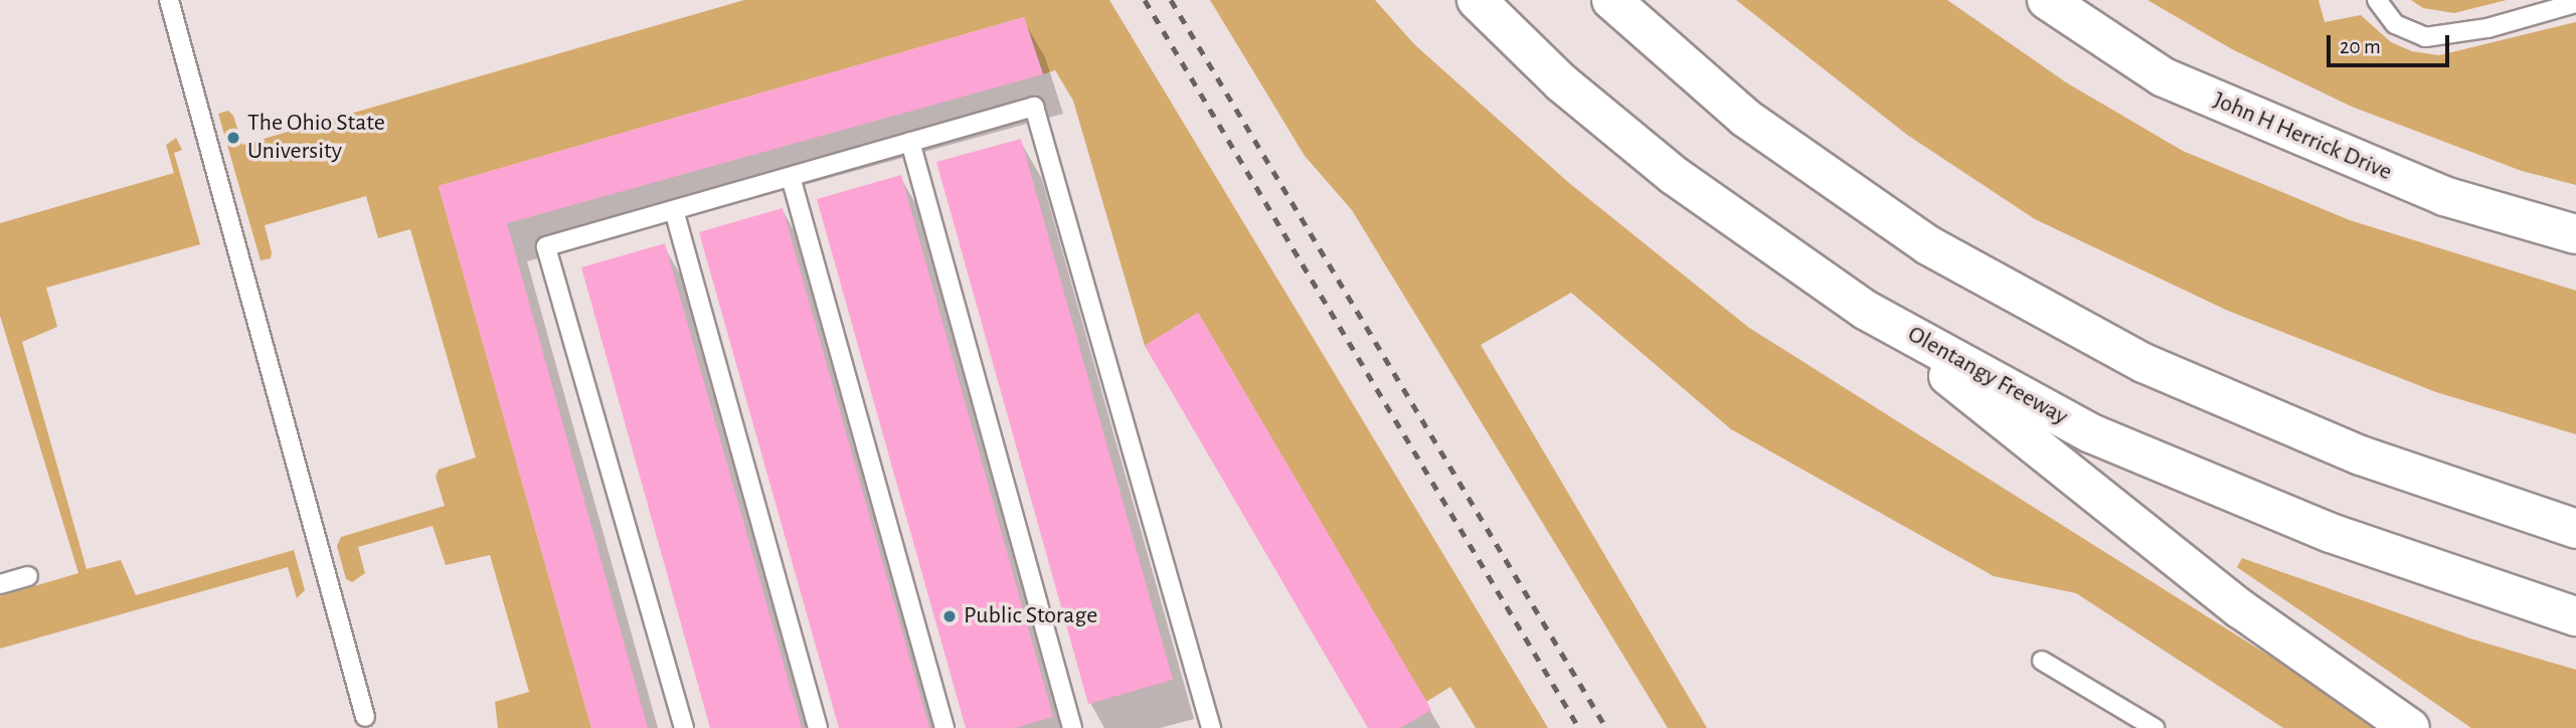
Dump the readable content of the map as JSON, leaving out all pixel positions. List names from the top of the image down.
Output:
{
  "streets": {
    "main road": ["John H Herrick Drive", "Olentangy Freeway"]
  },
  "places": ["The Ohio State University", "Public Storage"],
  "scale_bar": "20 m"
}
